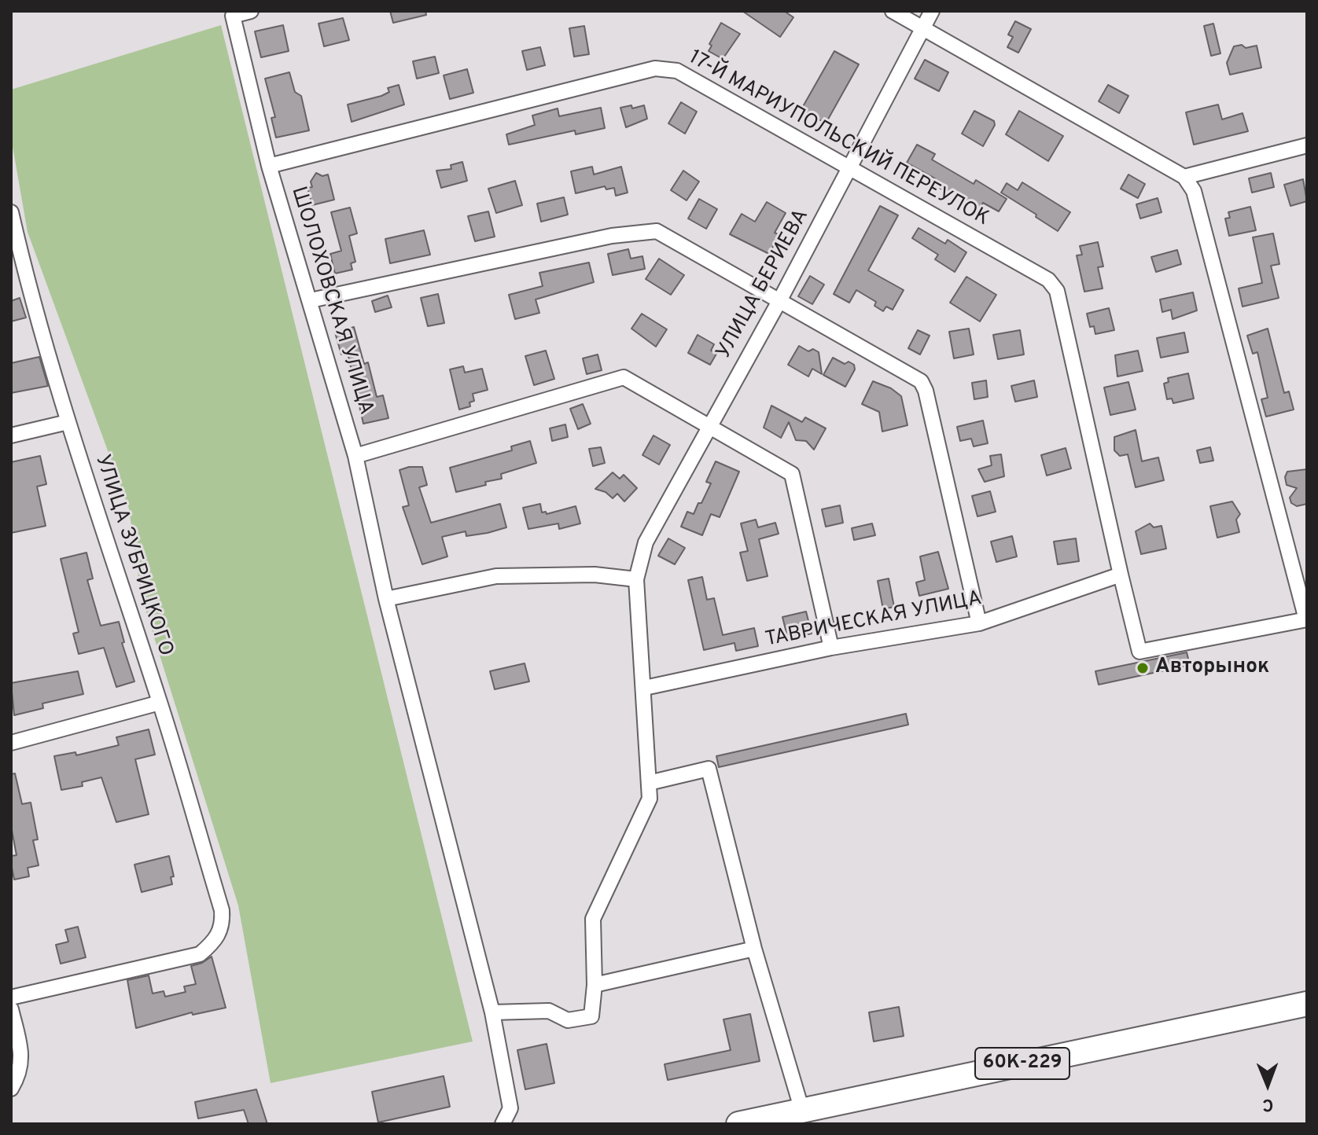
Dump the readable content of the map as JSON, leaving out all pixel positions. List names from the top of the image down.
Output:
{
  "streets": {
    "main road": ["60К-229"],
    "street": [
      "17-Й МАРИУПОЛЬСКИЙ ПЕРЕУЛОК",
      "УЛИЦА БЕРИЕВА",
      "ШОЛОХОВСКАЯ УЛИЦА",
      "УЛИЦА ЗУБРИЦКОГО",
      "ТАВРИЧЕСКАЯ УЛИЦА"
    ]
  },
  "crossings": [
    ["17-Й МАРИУПОЛЬСКИЙ ПЕРЕУЛОК", "УЛИЦА БЕРИЕВА"],
    ["17-Й МАРИУПОЛЬСКИЙ ПЕРЕУЛОК", "ШОЛОХОВСКАЯ УЛИЦА"],
    ["17-Й МАРИУПОЛЬСКИЙ ПЕРЕУЛОК", "ТАВРИЧЕСКАЯ УЛИЦА"],
    ["УЛИЦА БЕРИЕВА", "ШОЛОХОВСКАЯ УЛИЦА"],
    ["УЛИЦА БЕРИЕВА", "ТАВРИЧЕСКАЯ УЛИЦА"]
  ],
  "places": ["Авторынок"],
  "north": "bottom"
}
